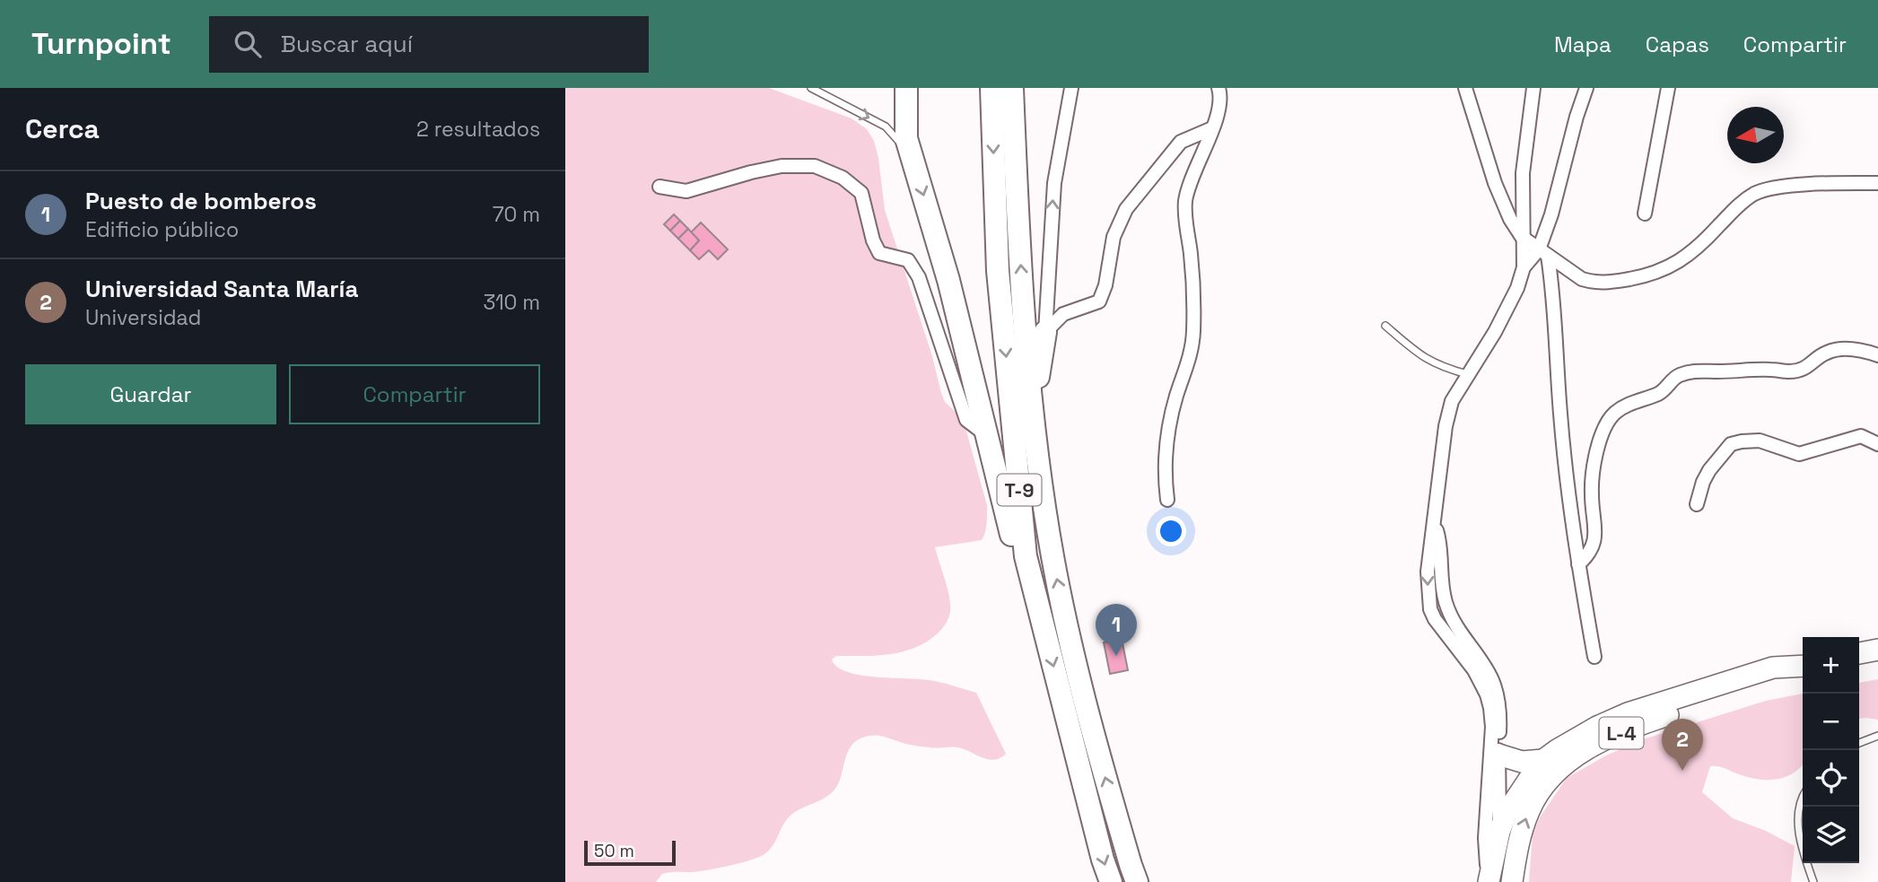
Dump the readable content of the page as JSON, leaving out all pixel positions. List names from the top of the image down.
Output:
{
  "streets": {
    "highway": ["T-9"],
    "main road": ["L-4"]
  },
  "scale_bar": "50 m",
  "north": "left",
  "page": {
    "header": "Turnpoint",
    "search": "Buscar aquí",
    "nav": ["Mapa", "Capas", "Compartir"],
    "heading": ["Cerca", "2 resultados"],
    "list": [
      {
        "mark": "1",
        "name": "Puesto de bomberos",
        "note": "Edificio público",
        "value": "70 m"
      },
      {
        "mark": "2",
        "name": "Universidad Santa María",
        "note": "Universidad",
        "value": "310 m"
      }
    ],
    "buttons": ["Guardar", "Compartir"],
    "pins": ["1", "2"],
    "map_buttons": ["+", "−"],
    "scale": "50 m"
  }
}
